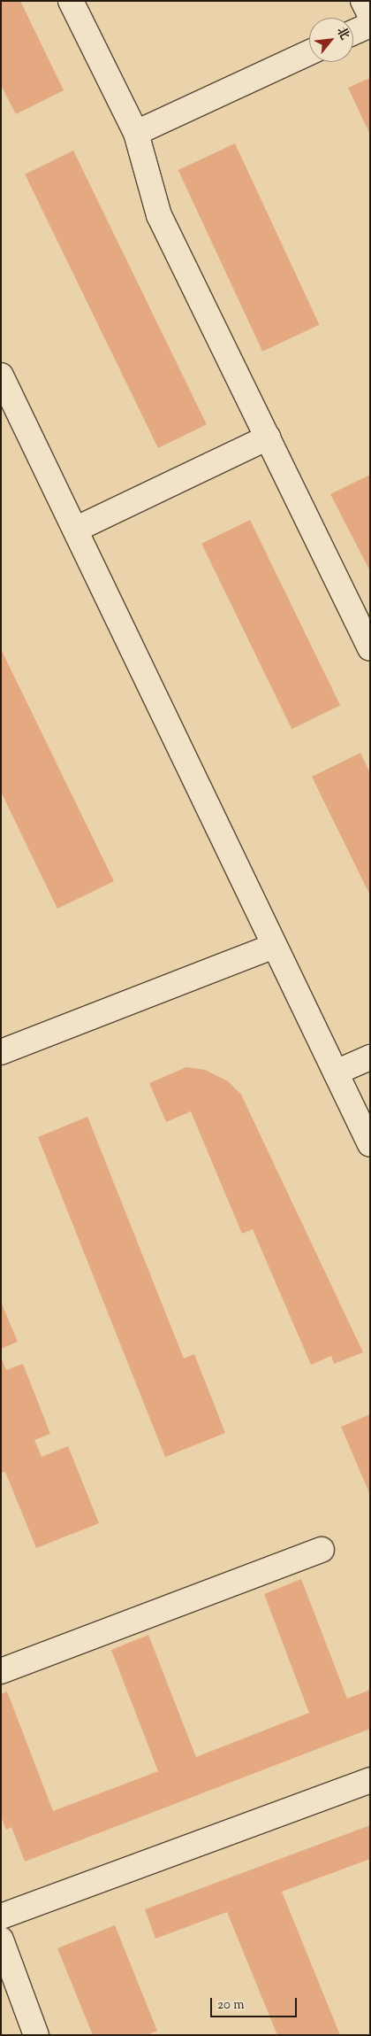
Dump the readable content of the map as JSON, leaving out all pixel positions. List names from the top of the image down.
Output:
{
  "scale_bar": "20 m",
  "north": "top right"
}
